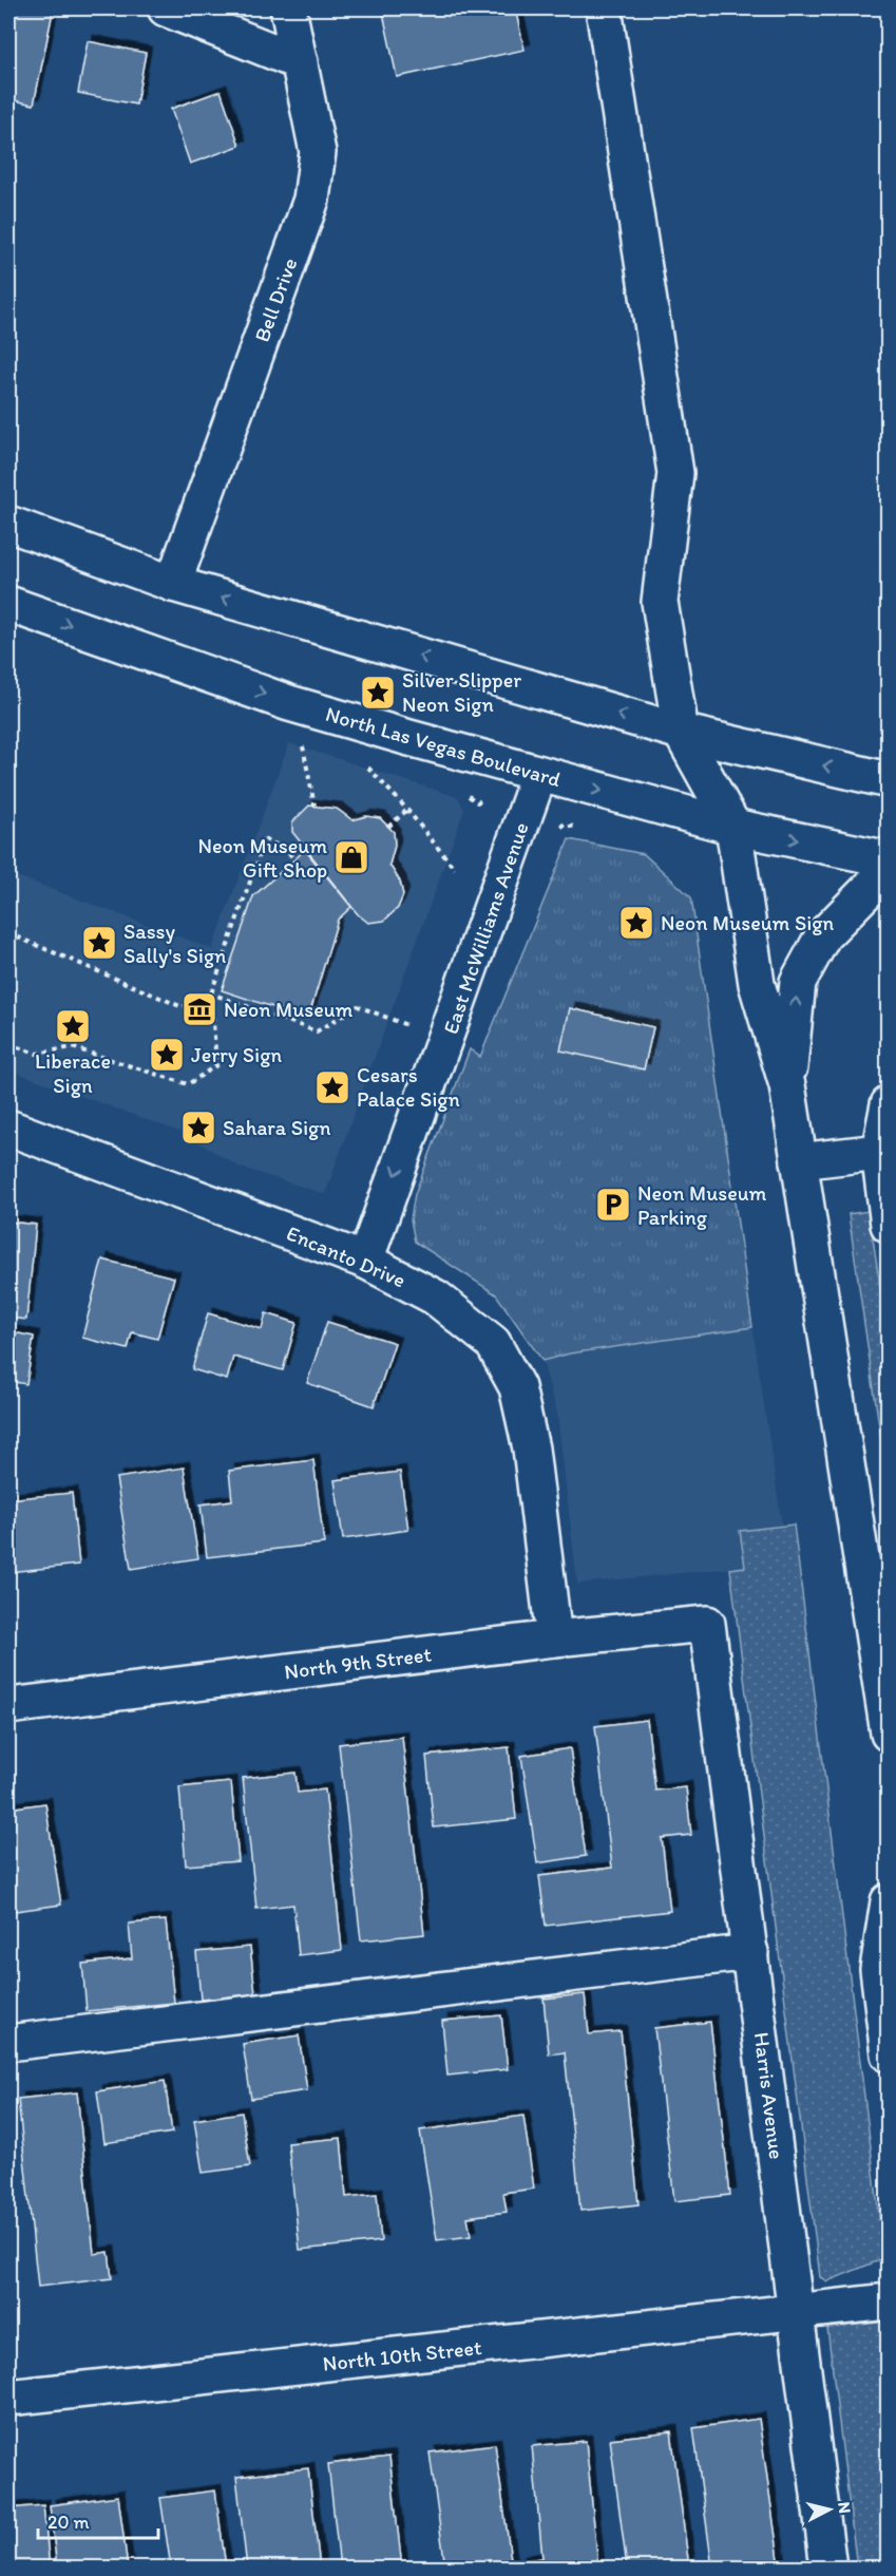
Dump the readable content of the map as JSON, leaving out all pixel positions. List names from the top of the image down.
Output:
{
  "streets": {
    "street": [
      "Bell Drive",
      "North Las Vegas Boulevard",
      "East McWilliams Avenue",
      "Encanto Drive",
      "North 9th Street",
      "Harris Avenue",
      "North 10th Street"
    ]
  },
  "crossings": [
    ["North Las Vegas Boulevard", "East McWilliams Avenue"],
    ["East McWilliams Avenue", "Encanto Drive"],
    ["Encanto Drive", "North 9th Street"],
    ["North 9th Street", "Harris Avenue"],
    ["Harris Avenue", "North 10th Street"]
  ],
  "one_way": ["East McWilliams Avenue"],
  "places": {
    "place": [
      "Silver Slipper Neon Sign",
      "Neon Museum Sign",
      "Sassy Sally's Sign",
      "Liberace Sign",
      "Jerry Sign",
      "Cesars Palace Sign",
      "Sahara Sign"
    ],
    "shop": ["Neon Museum Gift Shop"],
    "museum": ["Neon Museum"],
    "parking": ["Neon Museum Parking"]
  },
  "scale_bar": "20 m",
  "north": "right"
}
